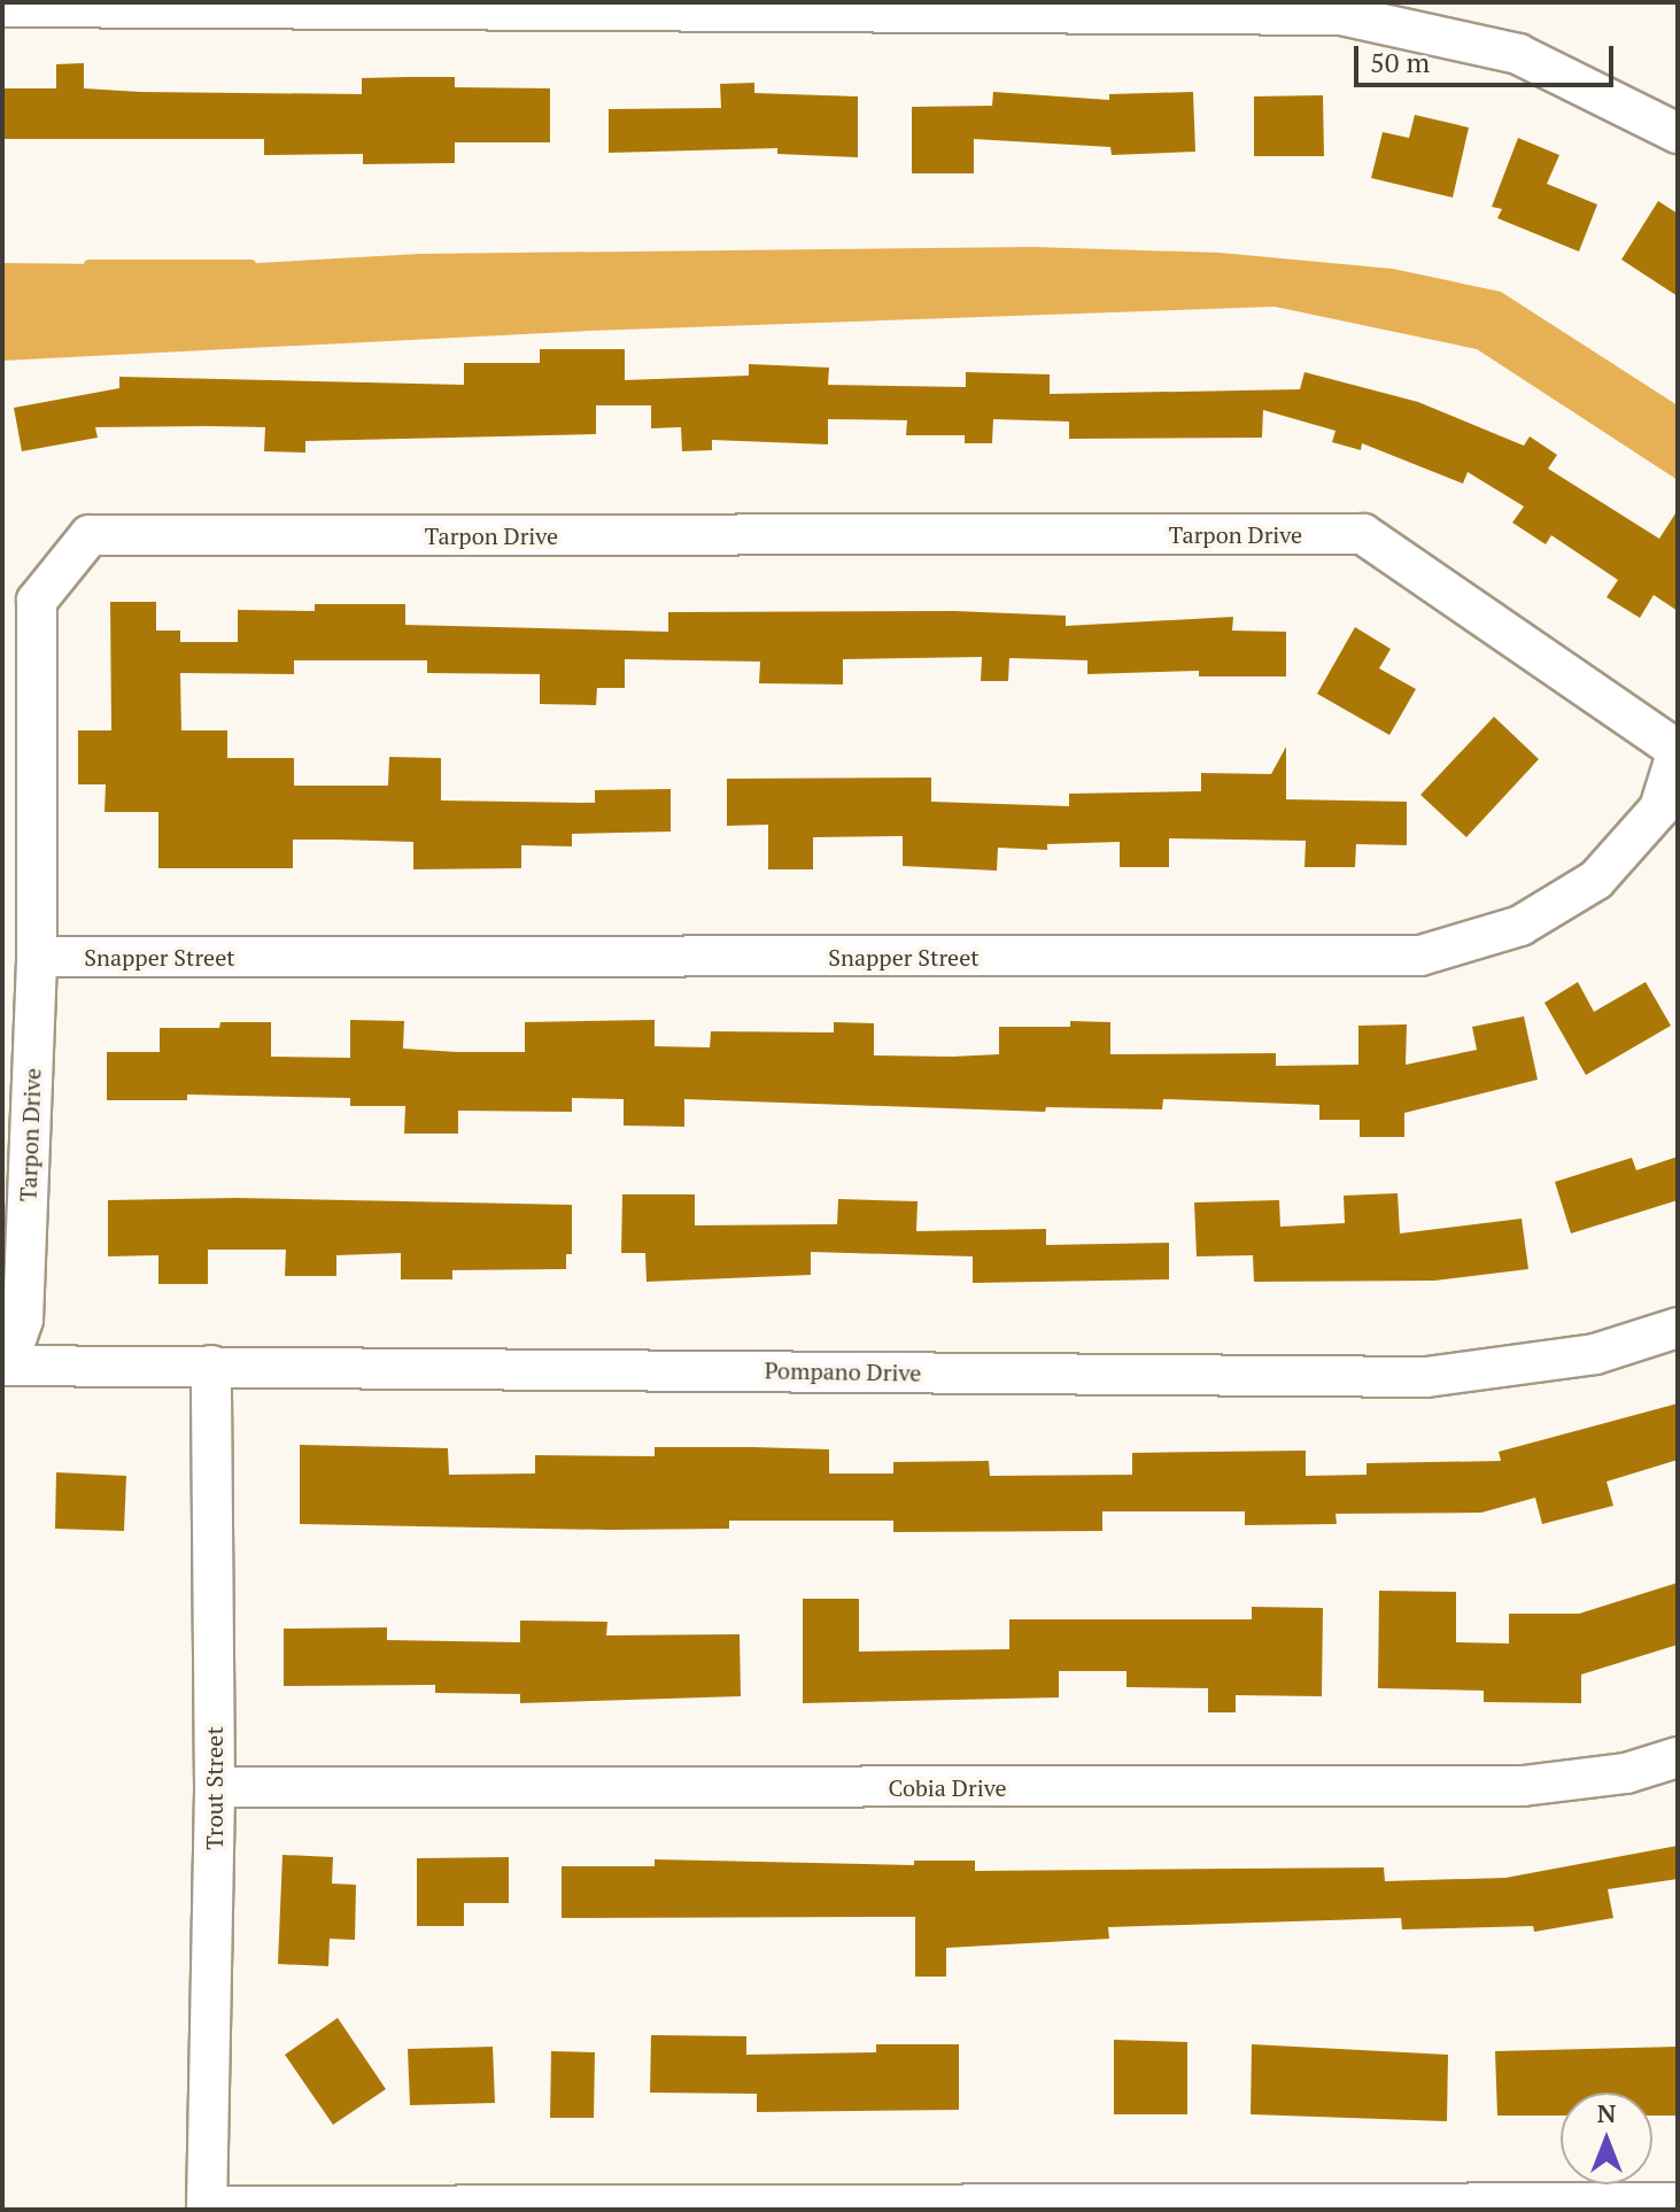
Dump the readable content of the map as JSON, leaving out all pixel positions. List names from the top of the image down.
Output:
{
  "streets": {
    "street": [
      "Tarpon Drive",
      "Snapper Street",
      "Pompano Drive",
      "Cobia Drive",
      "Trout Street"
    ]
  },
  "crossings": [
    ["Tarpon Drive", "Snapper Street"],
    ["Tarpon Drive", "Pompano Drive"],
    ["Pompano Drive", "Trout Street"],
    ["Cobia Drive", "Trout Street"]
  ],
  "scale_bar": "50 m",
  "north": "top"
}
